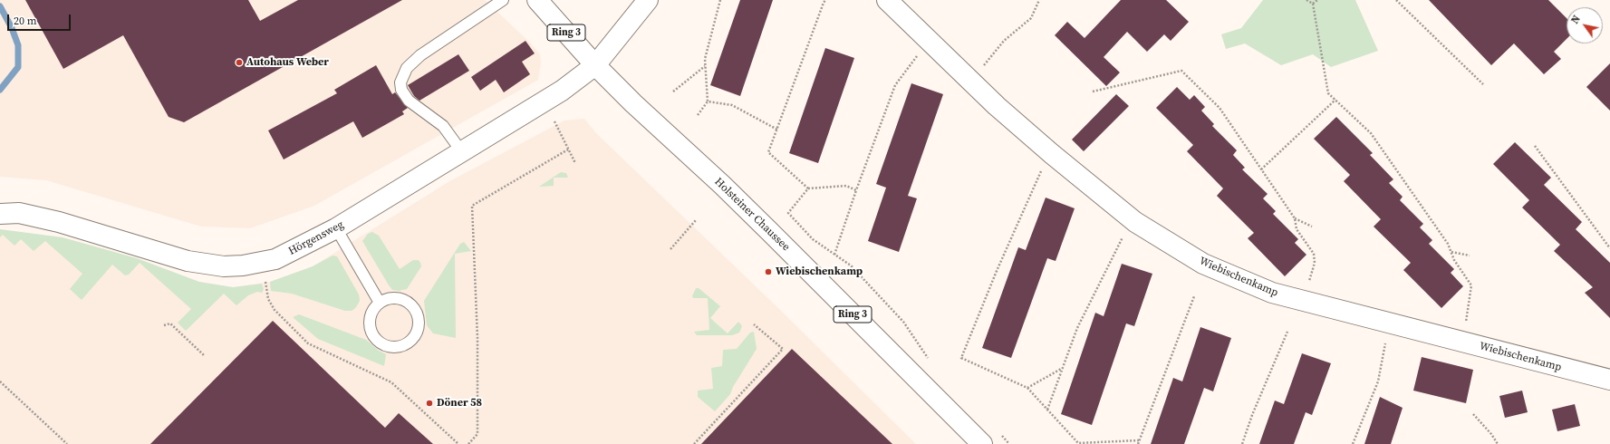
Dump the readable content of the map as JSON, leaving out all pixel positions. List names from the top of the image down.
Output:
{
  "streets": {
    "street": [
      "Ring 3",
      "Holsteiner Chaussee",
      "Hörgensweg",
      "Wiebischenkamp"
    ]
  },
  "crossings": [
    ["Holsteiner Chaussee", "Hörgensweg"]
  ],
  "places": ["Autohaus Weber", "Wiebischenkamp", "Döner 58"],
  "scale_bar": "20 m",
  "north": "top left"
}
